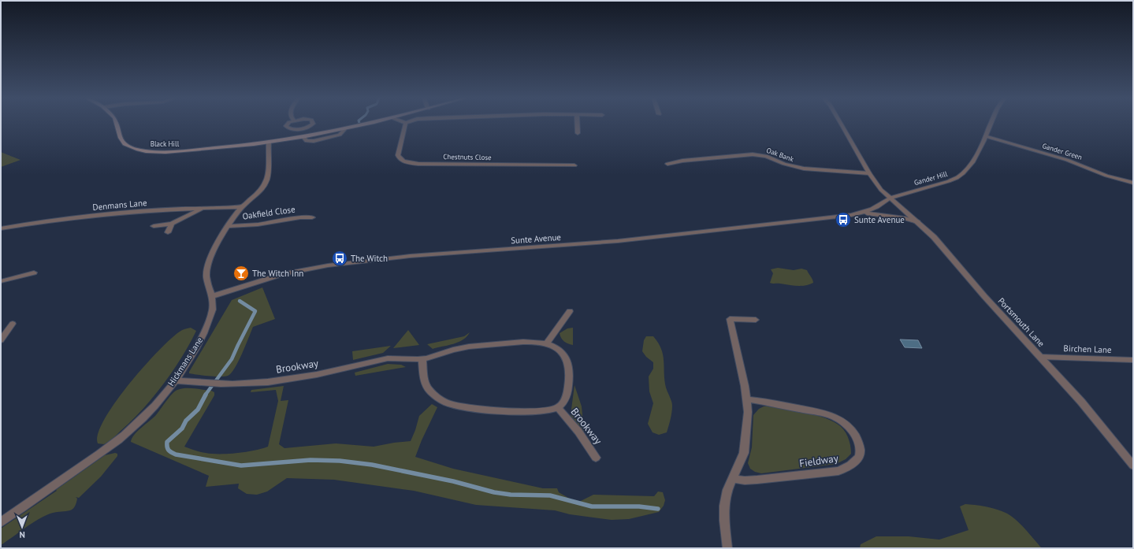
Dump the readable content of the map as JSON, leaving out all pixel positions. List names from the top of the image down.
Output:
{
  "streets": {
    "main road": ["Black Hill"],
    "street": [
      "Gander Green",
      "Oak Bank",
      "Chestnuts Close",
      "Gander Hill",
      "Denmans Lane",
      "Oakfield Close",
      "Sunte Avenue",
      "Portsmouth Lane",
      "Birchen Lane",
      "Hickmans Lane",
      "Brookway",
      "Fieldway"
    ]
  },
  "crossings": [
    ["Black Hill", "Hickmans Lane"],
    ["Gander Green", "Gander Hill"],
    ["Oak Bank", "Portsmouth Lane"],
    ["Gander Hill", "Sunte Avenue"],
    ["Gander Hill", "Portsmouth Lane"],
    ["Denmans Lane", "Hickmans Lane"],
    ["Oakfield Close", "Hickmans Lane"],
    ["Sunte Avenue", "Portsmouth Lane"],
    ["Sunte Avenue", "Hickmans Lane"],
    ["Portsmouth Lane", "Birchen Lane"],
    ["Hickmans Lane", "Brookway"]
  ],
  "places": {
    "bus stop": ["Sunte Avenue", "The Witch"],
    "bar": ["The Witch Inn"]
  },
  "north": "bottom"
}
